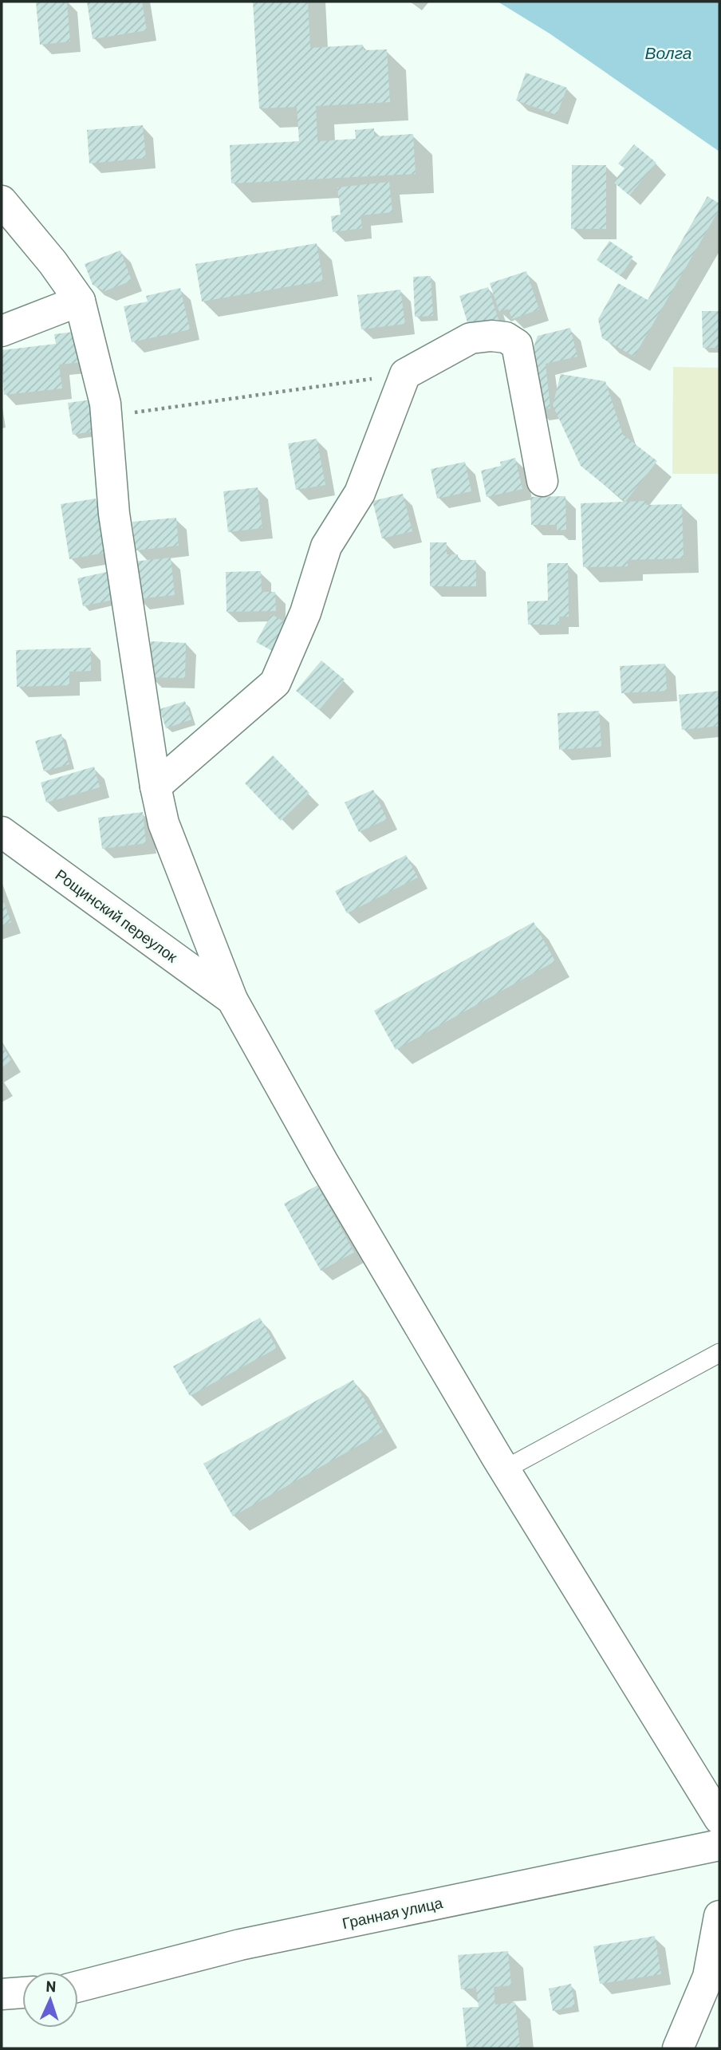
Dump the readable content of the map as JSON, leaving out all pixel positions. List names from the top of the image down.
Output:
{
  "streets": {
    "street": ["Рощинский переулок", "Гранная улица"]
  },
  "water": ["Волга"],
  "north": "top"
}
